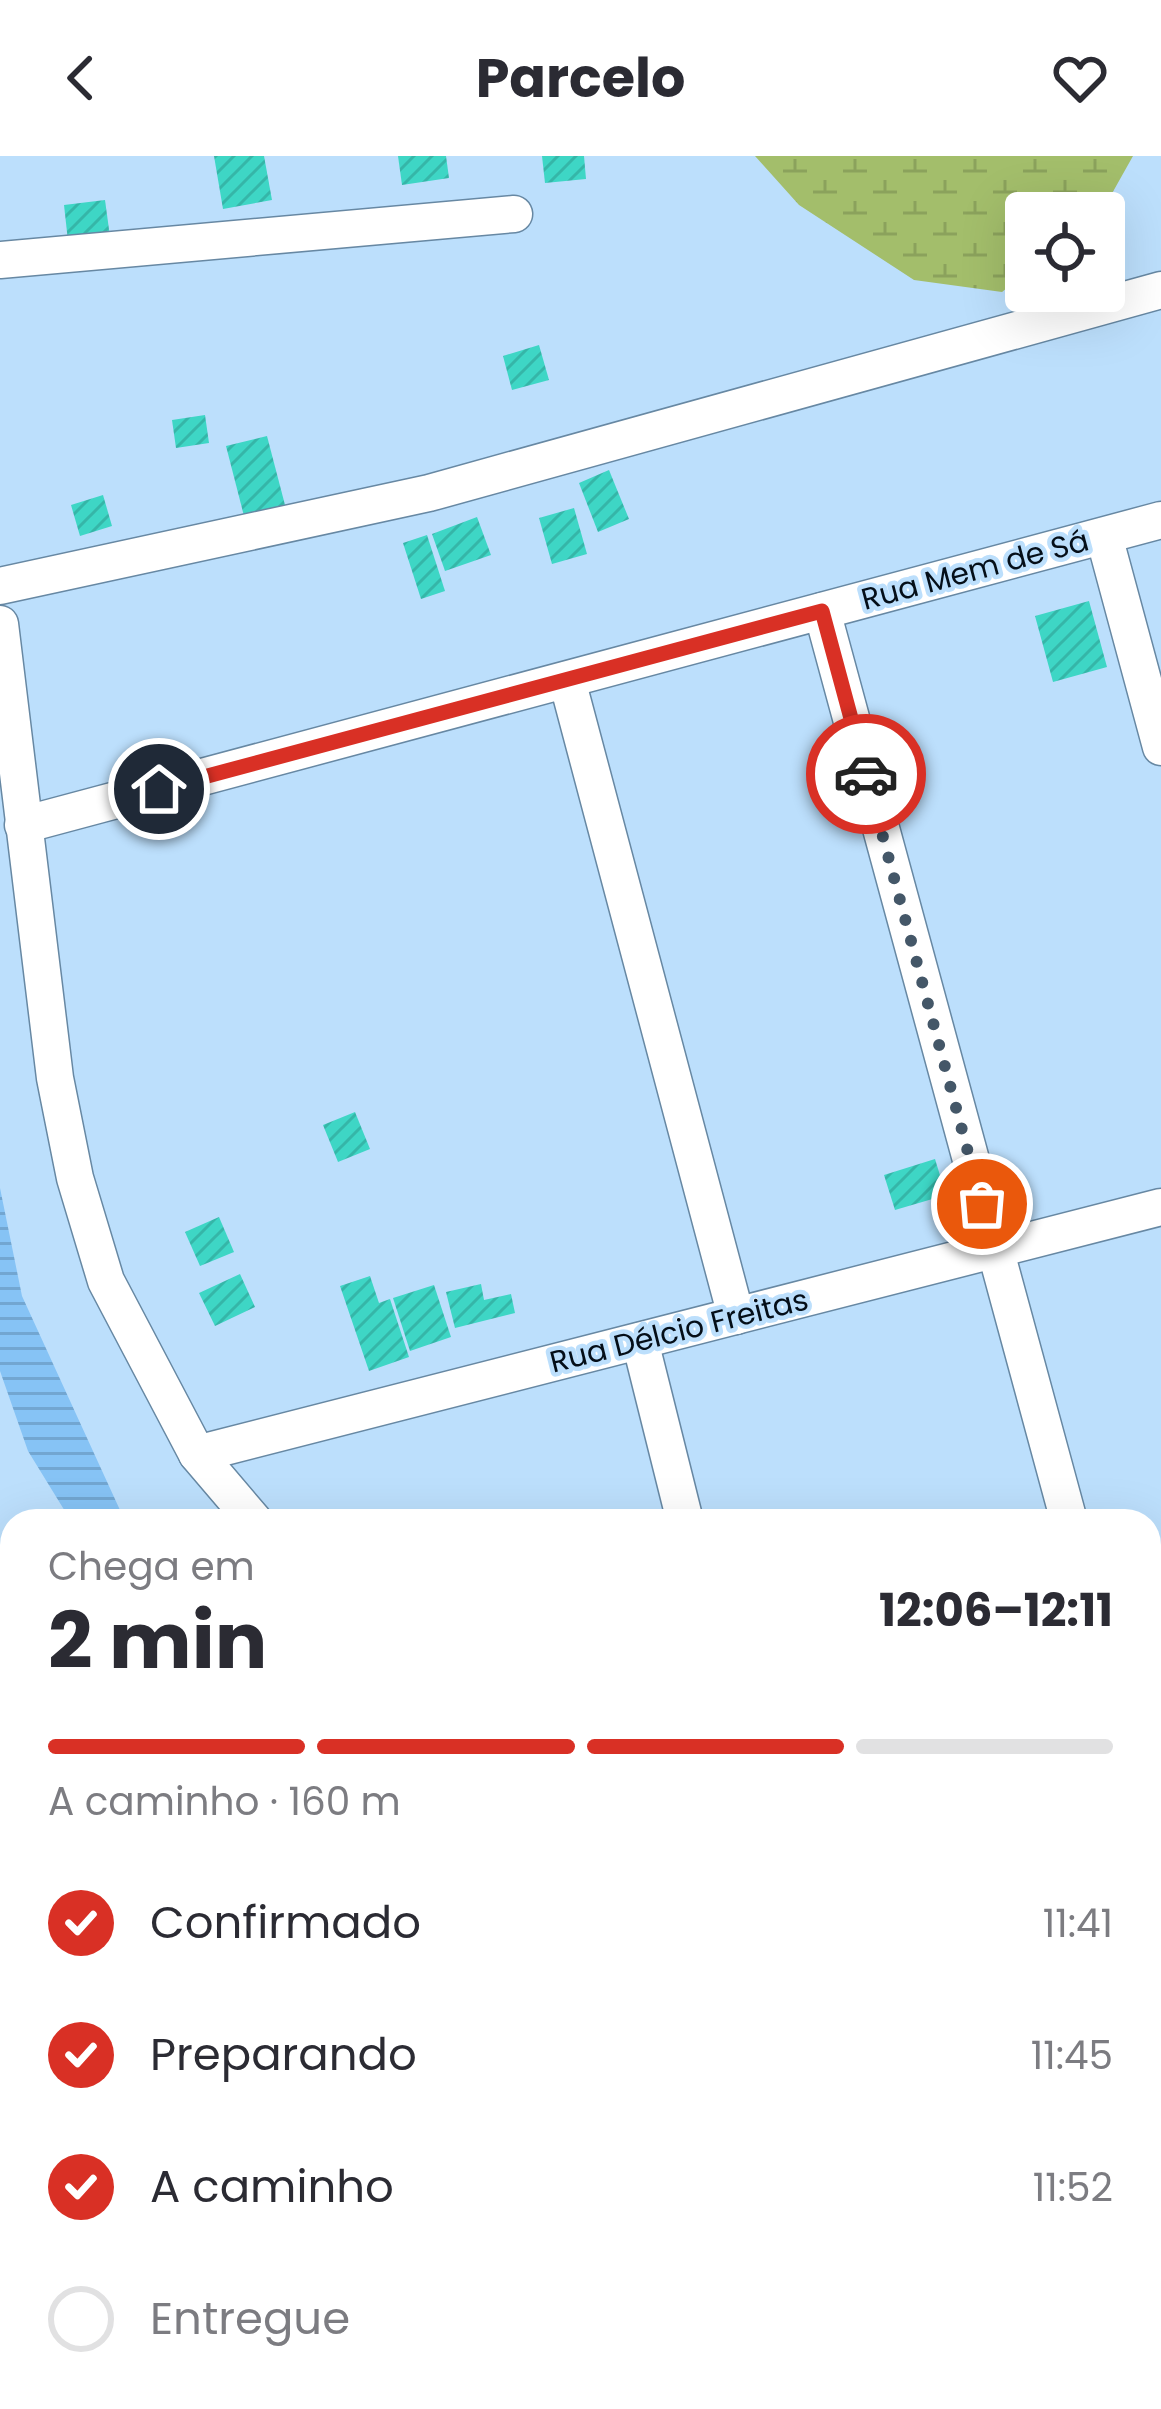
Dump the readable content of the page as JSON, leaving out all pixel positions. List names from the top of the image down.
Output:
{
  "streets": {
    "street": ["Rua Mem de Sá", "Rua Délcio Freitas"]
  },
  "page": {
    "header": "Parcelo",
    "heading": ["2 min", "Chega em", "12:06–12:11"],
    "bar": "A caminho · 160 m",
    "list": [
      ["Confirmado", "11:41"],
      ["Preparando", "11:45"],
      ["A caminho", "11:52"],
      "Entregue"
    ]
  }
}
